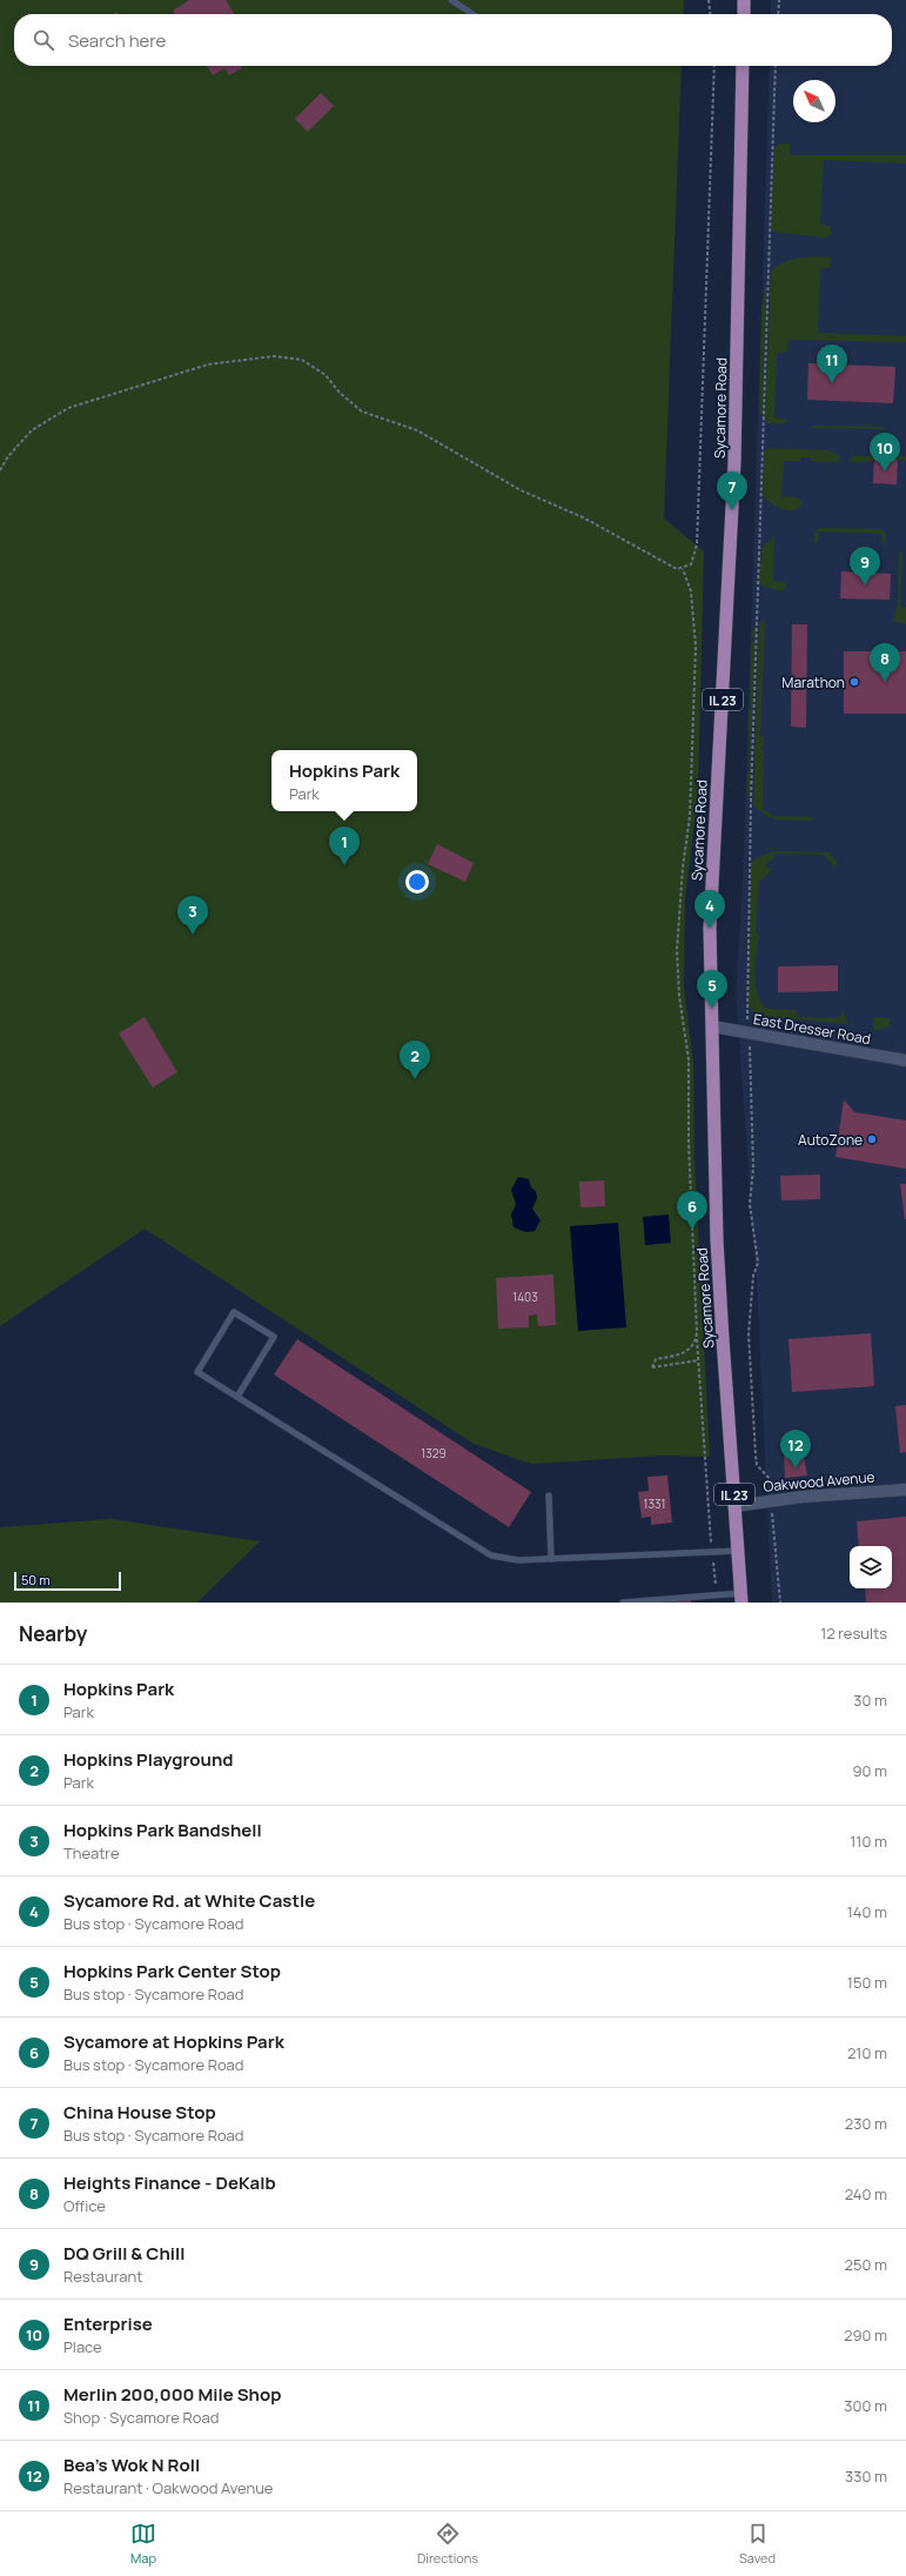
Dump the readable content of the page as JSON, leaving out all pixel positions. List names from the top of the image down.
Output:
{
  "streets": {
    "main road": ["Sycamore Road", "IL 23"],
    "street": ["East Dresser Road", "Oakwood Avenue"]
  },
  "crossings": [
    ["Sycamore Road", "East Dresser Road"],
    ["Sycamore Road", "Oakwood Avenue"]
  ],
  "places": ["Marathon", "AutoZone"],
  "house_numbers": ["1403", "1329", "1331"],
  "scale_bar": "50 m",
  "north": "top left",
  "page": {
    "search": "Search here",
    "pins": [
      "11",
      "10",
      "7",
      "9",
      "8",
      "1",
      "4",
      "3",
      "5",
      "2",
      "6",
      "12"
    ],
    "popup": ["Hopkins Park", "Park"],
    "scale": "50 m",
    "heading": ["Nearby", "12 results"],
    "list": [
      {
        "mark": "1",
        "name": "Hopkins Park",
        "note": "Park",
        "value": "30 m"
      },
      {
        "mark": "2",
        "name": "Hopkins Playground",
        "note": "Park",
        "value": "90 m"
      },
      {
        "mark": "3",
        "name": "Hopkins Park Bandshell",
        "note": "Theatre",
        "value": "110 m"
      },
      {
        "mark": "4",
        "name": "Sycamore Rd. at White Castle",
        "note": "Bus stop · Sycamore Road",
        "value": "140 m"
      },
      {
        "mark": "5",
        "name": "Hopkins Park Center Stop",
        "note": "Bus stop · Sycamore Road",
        "value": "150 m"
      },
      {
        "mark": "6",
        "name": "Sycamore at Hopkins Park",
        "note": "Bus stop · Sycamore Road",
        "value": "210 m"
      },
      {
        "mark": "7",
        "name": "China House Stop",
        "note": "Bus stop · Sycamore Road",
        "value": "230 m"
      },
      {
        "mark": "8",
        "name": "Heights Finance - DeKalb",
        "note": "Office",
        "value": "240 m"
      },
      {
        "mark": "9",
        "name": "DQ Grill & Chill",
        "note": "Restaurant",
        "value": "250 m"
      },
      {
        "mark": "10",
        "name": "Enterprise",
        "note": "Place",
        "value": "290 m"
      },
      {
        "mark": "11",
        "name": "Merlin 200,000 Mile Shop",
        "note": "Shop · Sycamore Road",
        "value": "300 m"
      },
      {
        "mark": "12",
        "name": "Bea's Wok N Roll",
        "note": "Restaurant · Oakwood Avenue",
        "value": "330 m"
      }
    ],
    "nav": ["Map", "Directions", "Saved"]
  }
}
